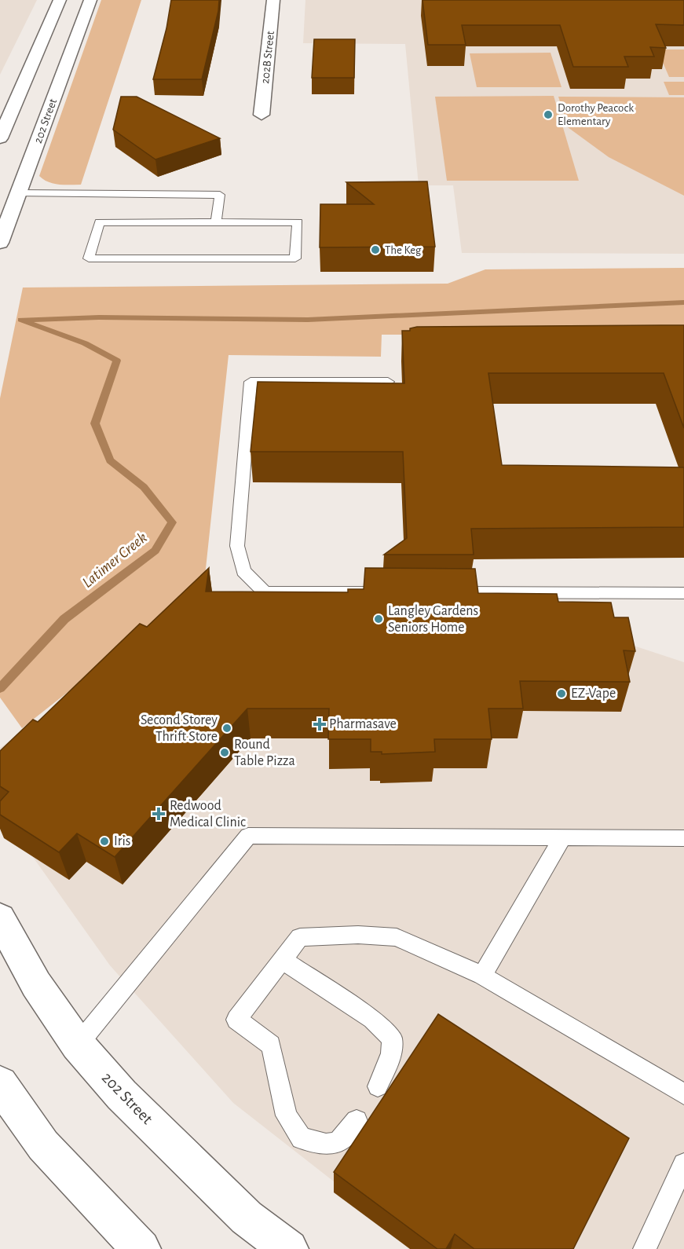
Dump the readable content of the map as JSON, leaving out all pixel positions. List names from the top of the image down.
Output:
{
  "streets": {
    "main road": ["202B Street", "202 Street"]
  },
  "water": ["Latimer Creek"],
  "places": {
    "other": [
      "Dorothy Peacock Elementary",
      "The Keg",
      "Langley Gardens Seniors Home",
      "EZ-Vape",
      "Second Storey Thrift Store",
      "Round Table Pizza",
      "Iris"
    ],
    "health": ["Pharmasave", "Redwood Medical Clinic"]
  }
}
